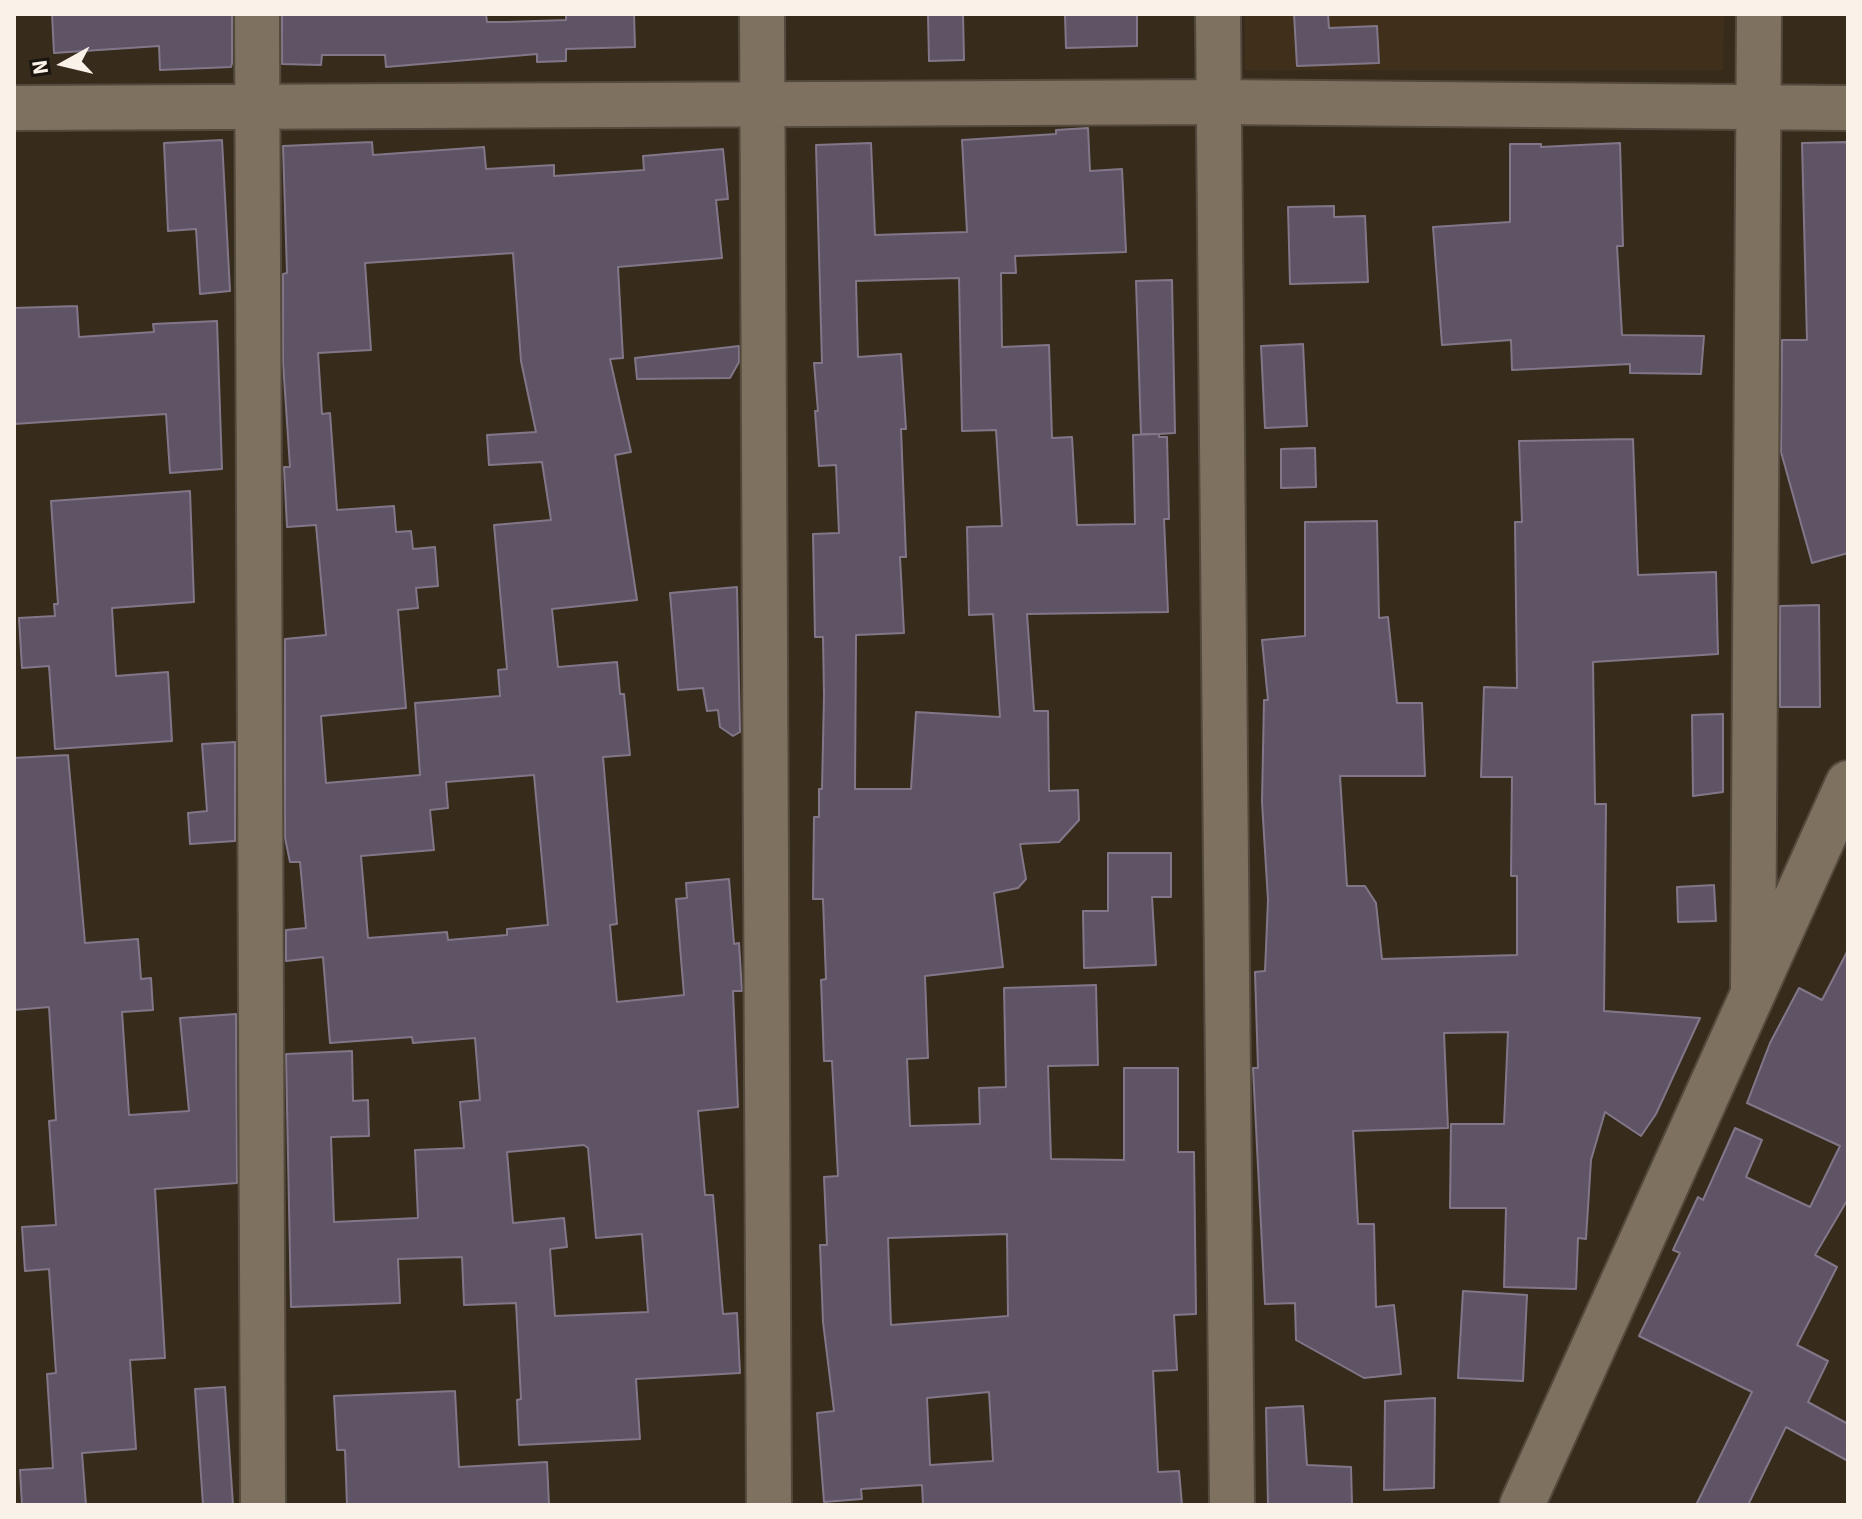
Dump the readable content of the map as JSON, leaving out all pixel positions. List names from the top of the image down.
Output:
{
  "north": "left"
}
